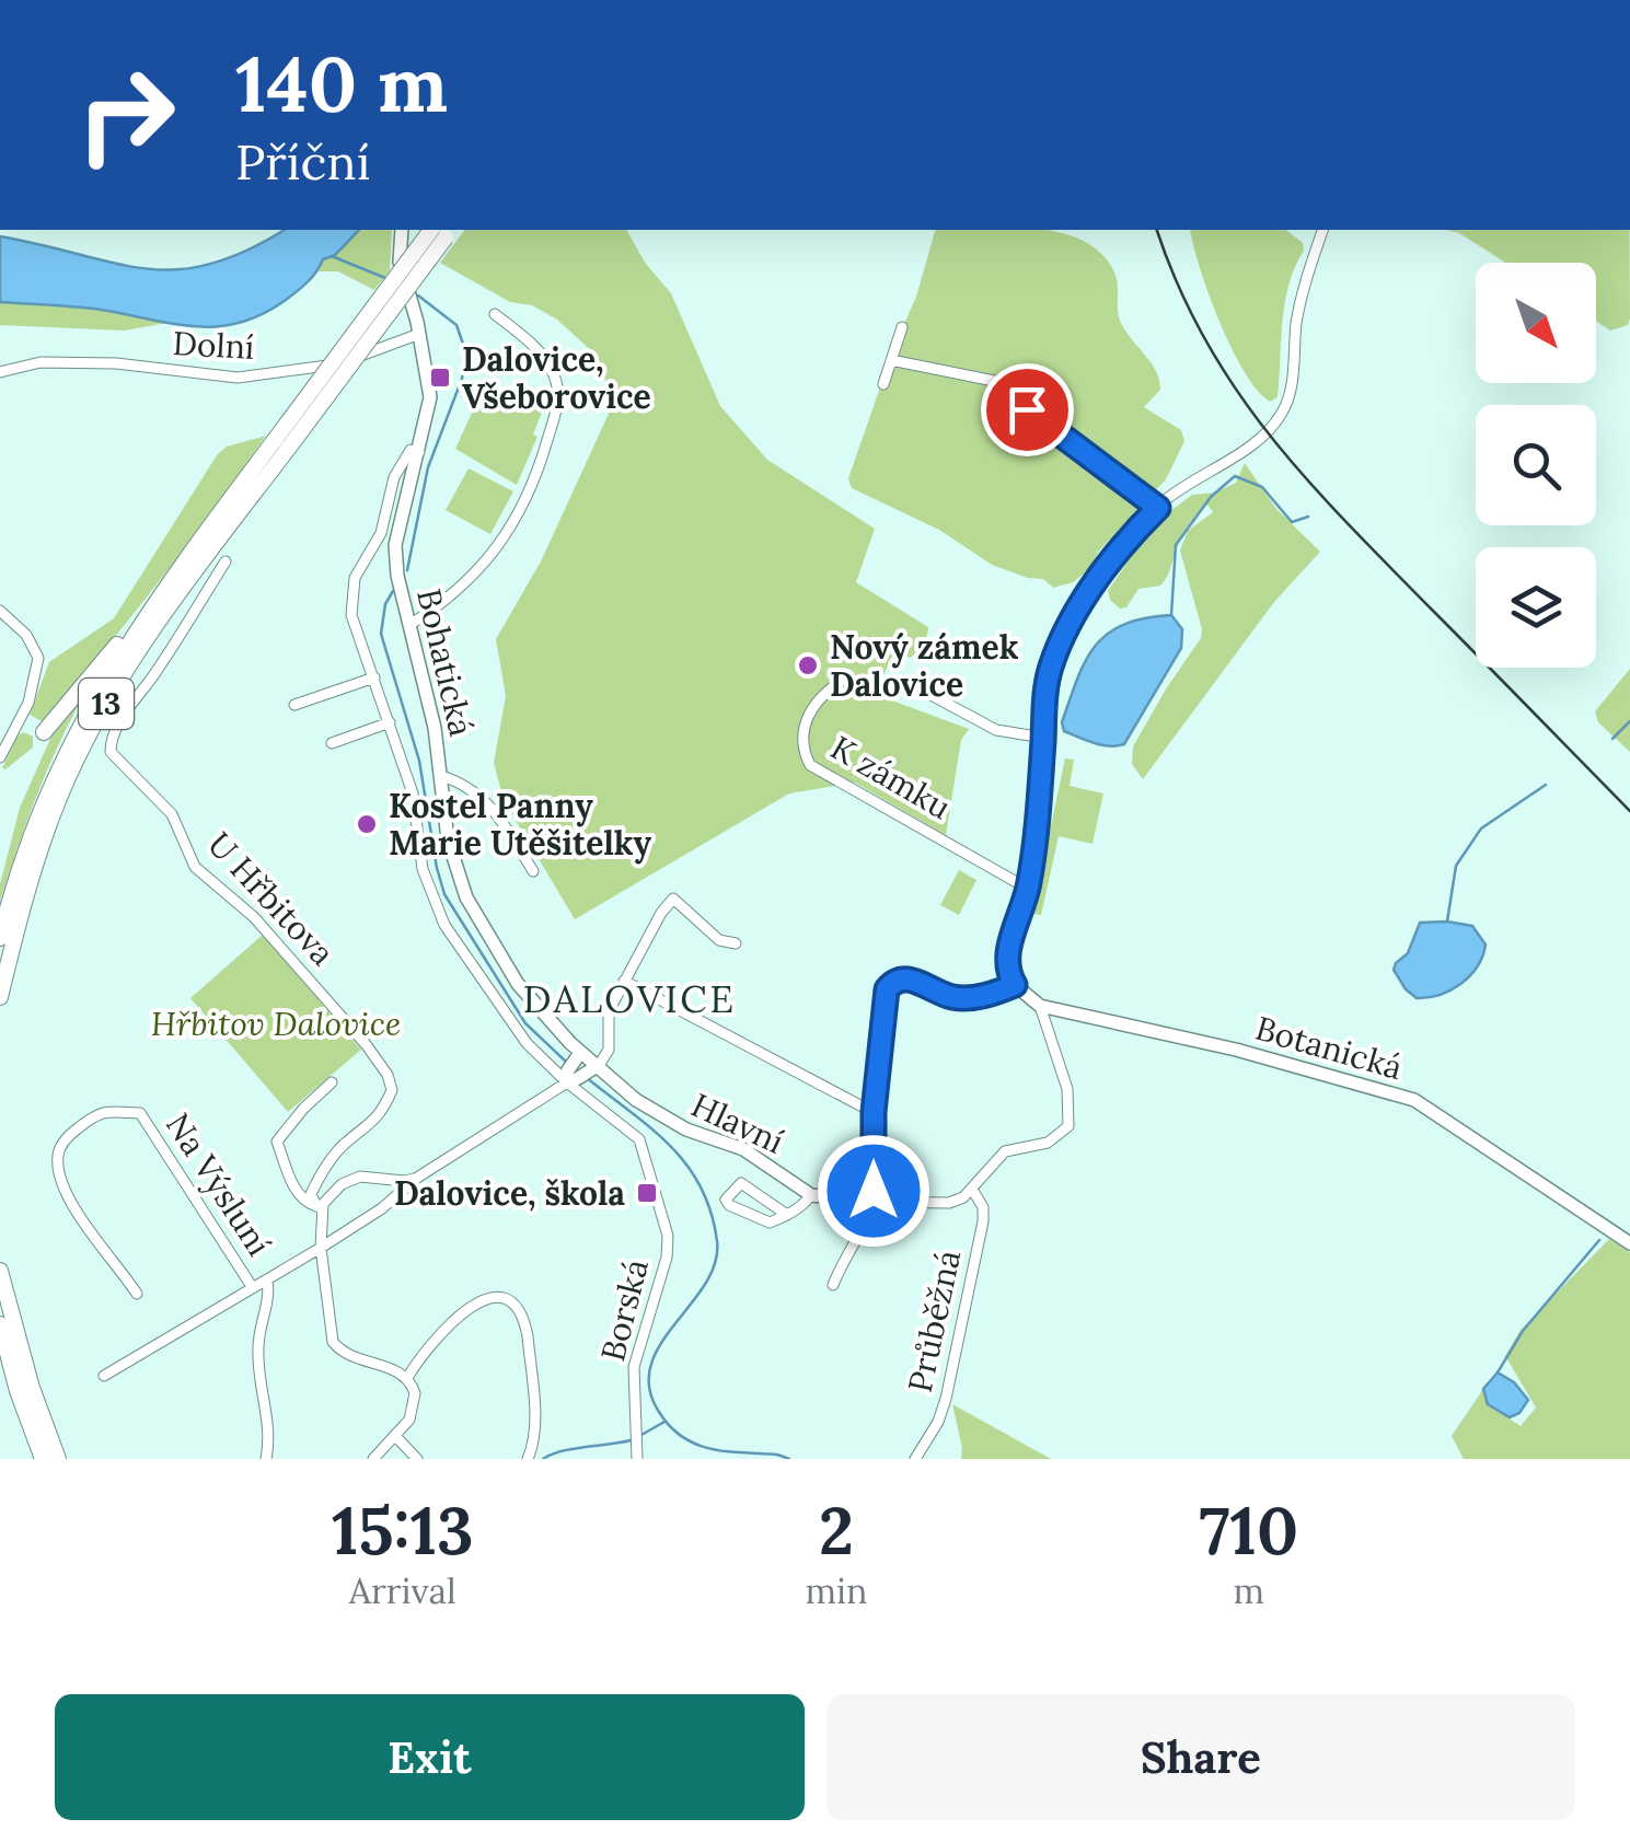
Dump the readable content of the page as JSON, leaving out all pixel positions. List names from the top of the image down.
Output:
{
  "streets": {
    "highway": ["13"],
    "street": [
      "Dolní",
      "Bohatická",
      "K zámku",
      "U Hřbitova",
      "Botanická",
      "Hlavní",
      "Na Výsluní",
      "Borská",
      "Průběžná"
    ]
  },
  "crossings": [
    ["Dolní", "Bohatická"],
    ["Bohatická", "Hlavní"],
    ["Bohatická", "Borská"],
    ["Hlavní", "Borská"],
    ["Hlavní", "Průběžná"]
  ],
  "districts": ["DALOVICE"],
  "parks": ["Hřbitov Dalovice"],
  "places": {
    "transit": ["Dalovice, Všeborovice", "Dalovice, škola"],
    "other": ["Nový zámek Dalovice", "Kostel Panny Marie Utěšitelky"]
  },
  "north": "bottom right",
  "page": {
    "turn": ["140 m", "Příční"],
    "eta": [
      "15:13",
      "Arrival",
      "2",
      "min",
      "710",
      "m"
    ],
    "buttons": ["Exit", "Share"]
  }
}
